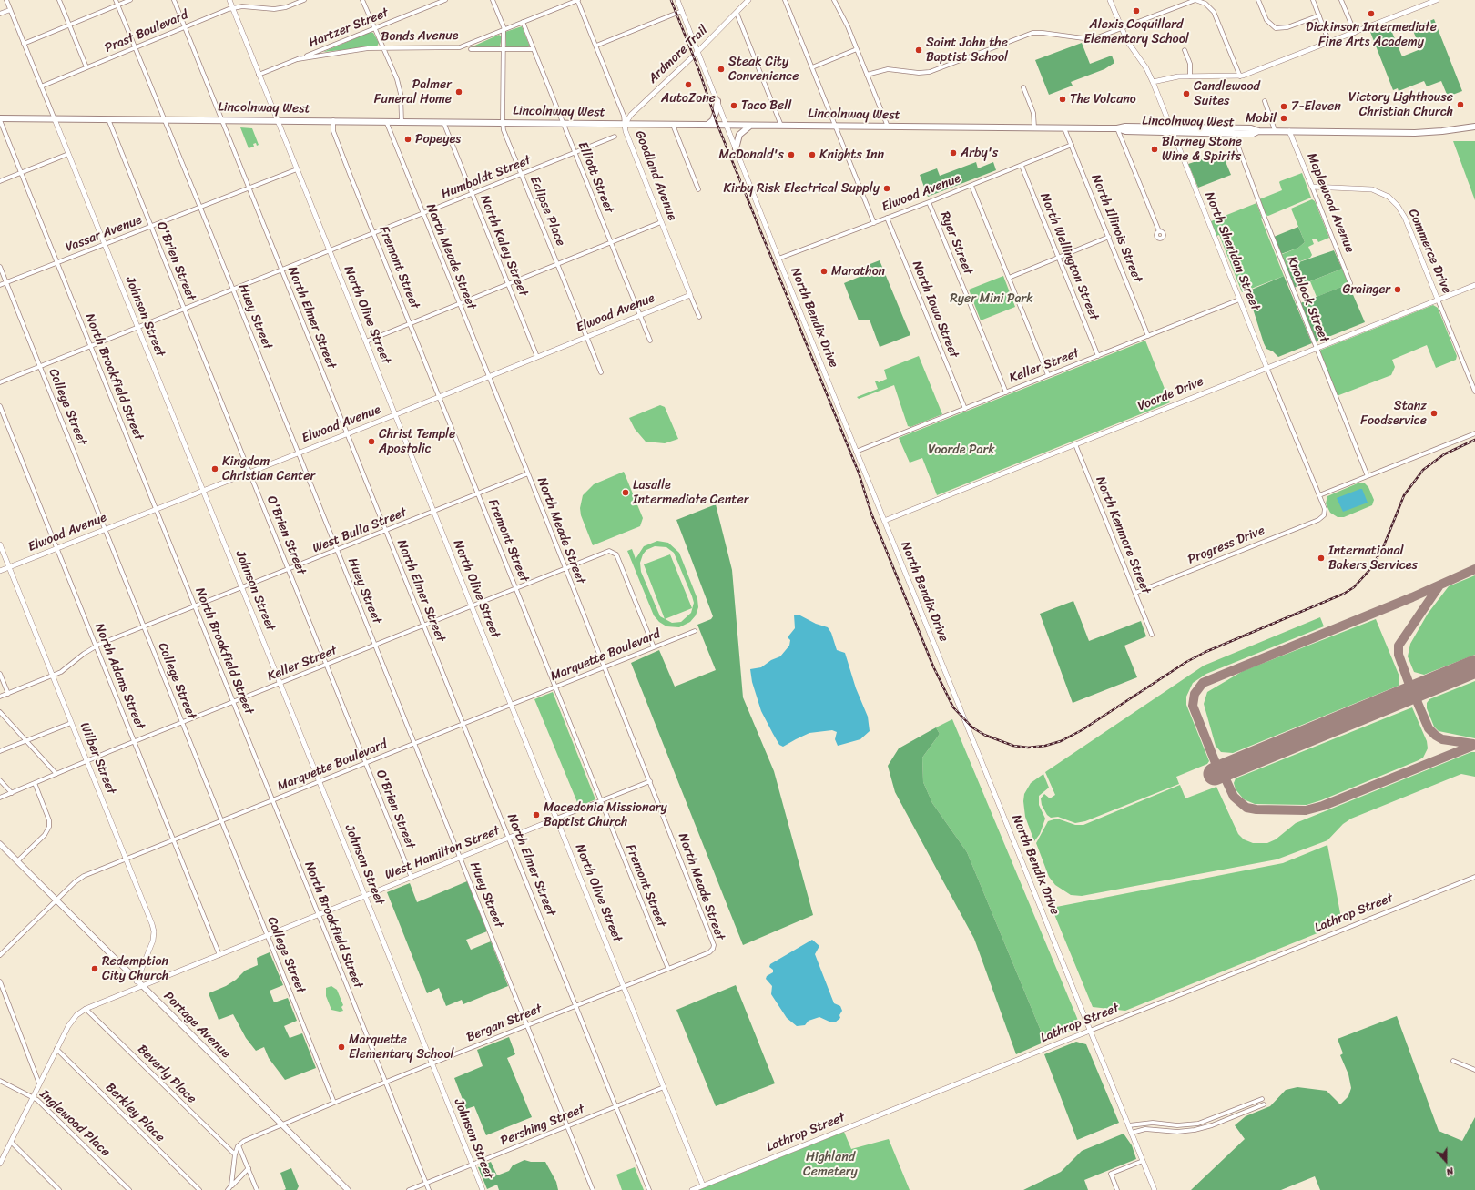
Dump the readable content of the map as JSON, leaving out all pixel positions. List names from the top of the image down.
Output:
{
  "streets": {
    "main road": ["Lincolnway West", "Portage Avenue"],
    "street": [
      "Hartzer Street",
      "Prast Boulevard",
      "Bonds Avenue",
      "Ardmore Trail",
      "Goodland Avenue",
      "Humboldt Street",
      "Elliott Street",
      "Elwood Avenue",
      "Maplewood Avenue",
      "Eclipse Place",
      "North Illinois Street",
      "Vassar Avenue",
      "Ryer Street",
      "North Kaley Street",
      "North Sheridan Street",
      "Commerce Drive",
      "North Meade Street",
      "North Wellington Street",
      "O'Brien Street",
      "Fremont Street",
      "Knoblock Street",
      "North Iowa Street",
      "North Olive Street",
      "Johnson Street",
      "Huey Street",
      "North Elmer Street",
      "North Bendix Drive",
      "Keller Street",
      "North Brookfield Street",
      "Voorde Drive",
      "College Street",
      "West Bulla Street",
      "North Kenmore Street",
      "Progress Drive",
      "Marquette Boulevard",
      "North Adams Street",
      "Wilber Street",
      "West Hamilton Street",
      "Lathrop Street",
      "Bergan Street",
      "Beverly Place",
      "Berkley Place",
      "Inglewood Place",
      "Pershing Street"
    ]
  },
  "crossings": [
    ["Hartzer Street", "Bonds Avenue"],
    ["Hartzer Street", "North Olive Street"],
    ["Prast Boulevard", "North Olive Street"],
    ["Prast Boulevard", "Johnson Street"],
    ["Prast Boulevard", "Huey Street"],
    ["Prast Boulevard", "North Elmer Street"],
    ["Bonds Avenue", "Goodland Avenue"],
    ["Bonds Avenue", "Elliott Street"],
    ["Bonds Avenue", "Eclipse Place"],
    ["Ardmore Trail", "Lincolnway West"],
    ["Ardmore Trail", "Goodland Avenue"],
    ["Ardmore Trail", "North Bendix Drive"],
    ["Lincolnway West", "Goodland Avenue"],
    ["Lincolnway West", "Elliott Street"],
    ["Lincolnway West", "Maplewood Avenue"],
    ["Lincolnway West", "Eclipse Place"],
    ["Lincolnway West", "North Illinois Street"],
    ["Lincolnway West", "North Kaley Street"],
    ["Lincolnway West", "North Sheridan Street"],
    ["Lincolnway West", "North Meade Street"],
    ["Lincolnway West", "O'Brien Street"],
    ["Lincolnway West", "Fremont Street"],
    ["Lincolnway West", "Knoblock Street"],
    ["Lincolnway West", "North Olive Street"],
    ["Lincolnway West", "Johnson Street"],
    ["Lincolnway West", "Huey Street"],
    ["Lincolnway West", "North Elmer Street"],
    ["Lincolnway West", "North Bendix Drive"],
    ["Lincolnway West", "North Brookfield Street"],
    ["Goodland Avenue", "Elwood Avenue"],
    ["Humboldt Street", "Elliott Street"],
    ["Humboldt Street", "Eclipse Place"],
    ["Humboldt Street", "North Kaley Street"],
    ["Humboldt Street", "North Meade Street"],
    ["Humboldt Street", "O'Brien Street"],
    ["Humboldt Street", "Fremont Street"],
    ["Humboldt Street", "North Olive Street"],
    ["Humboldt Street", "Johnson Street"],
    ["Humboldt Street", "Huey Street"],
    ["Humboldt Street", "North Elmer Street"],
    ["Humboldt Street", "North Brookfield Street"],
    ["Humboldt Street", "College Street"],
    ["Elliott Street", "Elwood Avenue"],
    ["Elwood Avenue", "Eclipse Place"],
    ["Elwood Avenue", "North Illinois Street"],
    ["Elwood Avenue", "Ryer Street"],
    ["Elwood Avenue", "North Kaley Street"],
    ["Elwood Avenue", "North Meade Street"],
    ["Elwood Avenue", "North Wellington Street"],
    ["Elwood Avenue", "O'Brien Street"],
    ["Elwood Avenue", "Fremont Street"],
    ["Elwood Avenue", "North Iowa Street"],
    ["Elwood Avenue", "North Olive Street"],
    ["Elwood Avenue", "Johnson Street"],
    ["Elwood Avenue", "Huey Street"],
    ["Elwood Avenue", "North Elmer Street"],
    ["Elwood Avenue", "North Bendix Drive"],
    ["Elwood Avenue", "North Brookfield Street"],
    ["Elwood Avenue", "College Street"],
    ["Elwood Avenue", "North Adams Street"],
    ["Elwood Avenue", "Wilber Street"],
    ["Maplewood Avenue", "Commerce Drive"],
    ["North Illinois Street", "Keller Street"],
    ["Vassar Avenue", "O'Brien Street"],
    ["Vassar Avenue", "North Olive Street"],
    ["Vassar Avenue", "Johnson Street"],
    ["Vassar Avenue", "Huey Street"],
    ["Vassar Avenue", "North Elmer Street"],
    ["Vassar Avenue", "North Brookfield Street"],
    ["Vassar Avenue", "College Street"],
    ["Ryer Street", "Keller Street"],
    ["North Sheridan Street", "Keller Street"],
    ["North Sheridan Street", "Voorde Drive"],
    ["North Sheridan Street", "Progress Drive"],
    ["Commerce Drive", "Voorde Drive"],
    ["North Meade Street", "Keller Street"],
    ["North Meade Street", "West Bulla Street"],
    ["North Meade Street", "Marquette Boulevard"],
    ["North Meade Street", "West Hamilton Street"],
    ["North Meade Street", "Bergan Street"],
    ["North Wellington Street", "Keller Street"],
    ["O'Brien Street", "Keller Street"],
    ["O'Brien Street", "West Bulla Street"],
    ["O'Brien Street", "Marquette Boulevard"],
    ["O'Brien Street", "West Hamilton Street"],
    ["Fremont Street", "Keller Street"],
    ["Fremont Street", "West Bulla Street"],
    ["Fremont Street", "Marquette Boulevard"],
    ["Fremont Street", "West Hamilton Street"],
    ["Fremont Street", "Bergan Street"],
    ["Knoblock Street", "Voorde Drive"],
    ["North Iowa Street", "Keller Street"],
    ["North Olive Street", "Keller Street"],
    ["North Olive Street", "West Bulla Street"],
    ["North Olive Street", "Marquette Boulevard"],
    ["North Olive Street", "West Hamilton Street"],
    ["North Olive Street", "Lathrop Street"],
    ["North Olive Street", "Bergan Street"],
    ["North Olive Street", "Pershing Street"],
    ["Johnson Street", "Keller Street"],
    ["Johnson Street", "West Bulla Street"],
    ["Johnson Street", "Marquette Boulevard"],
    ["Johnson Street", "West Hamilton Street"],
    ["Johnson Street", "Bergan Street"],
    ["Johnson Street", "Pershing Street"],
    ["Huey Street", "Keller Street"],
    ["Huey Street", "West Bulla Street"],
    ["Huey Street", "Marquette Boulevard"],
    ["Huey Street", "West Hamilton Street"],
    ["Huey Street", "Bergan Street"],
    ["Huey Street", "Pershing Street"],
    ["North Elmer Street", "Keller Street"],
    ["North Elmer Street", "West Bulla Street"],
    ["North Elmer Street", "Marquette Boulevard"],
    ["North Elmer Street", "West Hamilton Street"],
    ["North Elmer Street", "Bergan Street"],
    ["North Elmer Street", "Pershing Street"],
    ["North Bendix Drive", "Keller Street"],
    ["North Bendix Drive", "Voorde Drive"],
    ["North Bendix Drive", "Lathrop Street"],
    ["Keller Street", "North Brookfield Street"],
    ["Keller Street", "College Street"],
    ["Keller Street", "Marquette Boulevard"],
    ["Keller Street", "North Adams Street"],
    ["Keller Street", "Wilber Street"],
    ["North Brookfield Street", "West Bulla Street"],
    ["North Brookfield Street", "Marquette Boulevard"],
    ["North Brookfield Street", "West Hamilton Street"],
    ["North Brookfield Street", "Bergan Street"],
    ["North Brookfield Street", "Pershing Street"],
    ["Voorde Drive", "North Kenmore Street"],
    ["College Street", "West Bulla Street"],
    ["College Street", "Marquette Boulevard"],
    ["College Street", "West Hamilton Street"],
    ["College Street", "Bergan Street"],
    ["West Bulla Street", "North Adams Street"],
    ["West Bulla Street", "Wilber Street"],
    ["North Kenmore Street", "Progress Drive"],
    ["Marquette Boulevard", "North Adams Street"],
    ["Marquette Boulevard", "Wilber Street"],
    ["Marquette Boulevard", "Portage Avenue"],
    ["North Adams Street", "West Hamilton Street"],
    ["Wilber Street", "Portage Avenue"],
    ["West Hamilton Street", "Portage Avenue"],
    ["West Hamilton Street", "Beverly Place"],
    ["West Hamilton Street", "Berkley Place"],
    ["West Hamilton Street", "Inglewood Place"],
    ["Bergan Street", "Portage Avenue"]
  ],
  "parks": ["Ryer Mini Park", "Voorde Park", "Highland Cemetery"],
  "places": [
    "Alexis Coquillard Elementary School",
    "Dickinson Intermediate Fine Arts Academy",
    "Saint John the Baptist School",
    "Steak City Convenience",
    "AutoZone",
    "Palmer Funeral Home",
    "Candlewood Suites",
    "The Volcano",
    "Victory Lighthouse Christian Church",
    "Taco Bell",
    "7-Eleven",
    "Mobil",
    "Popeyes",
    "Blarney Stone Wine & Spirits",
    "Arby's",
    "McDonald's",
    "Knights Inn",
    "Kirby Risk Electrical Supply",
    "Marathon",
    "Grainger",
    "Stanz Foodservice",
    "Christ Temple Apostolic",
    "Kingdom Christian Center",
    "Lasalle Intermediate Center",
    "International Bakers Services",
    "Macedonia Missionary Baptist Church",
    "Redemption City Church",
    "Marquette Elementary School"
  ],
  "north": "bottom"
}
